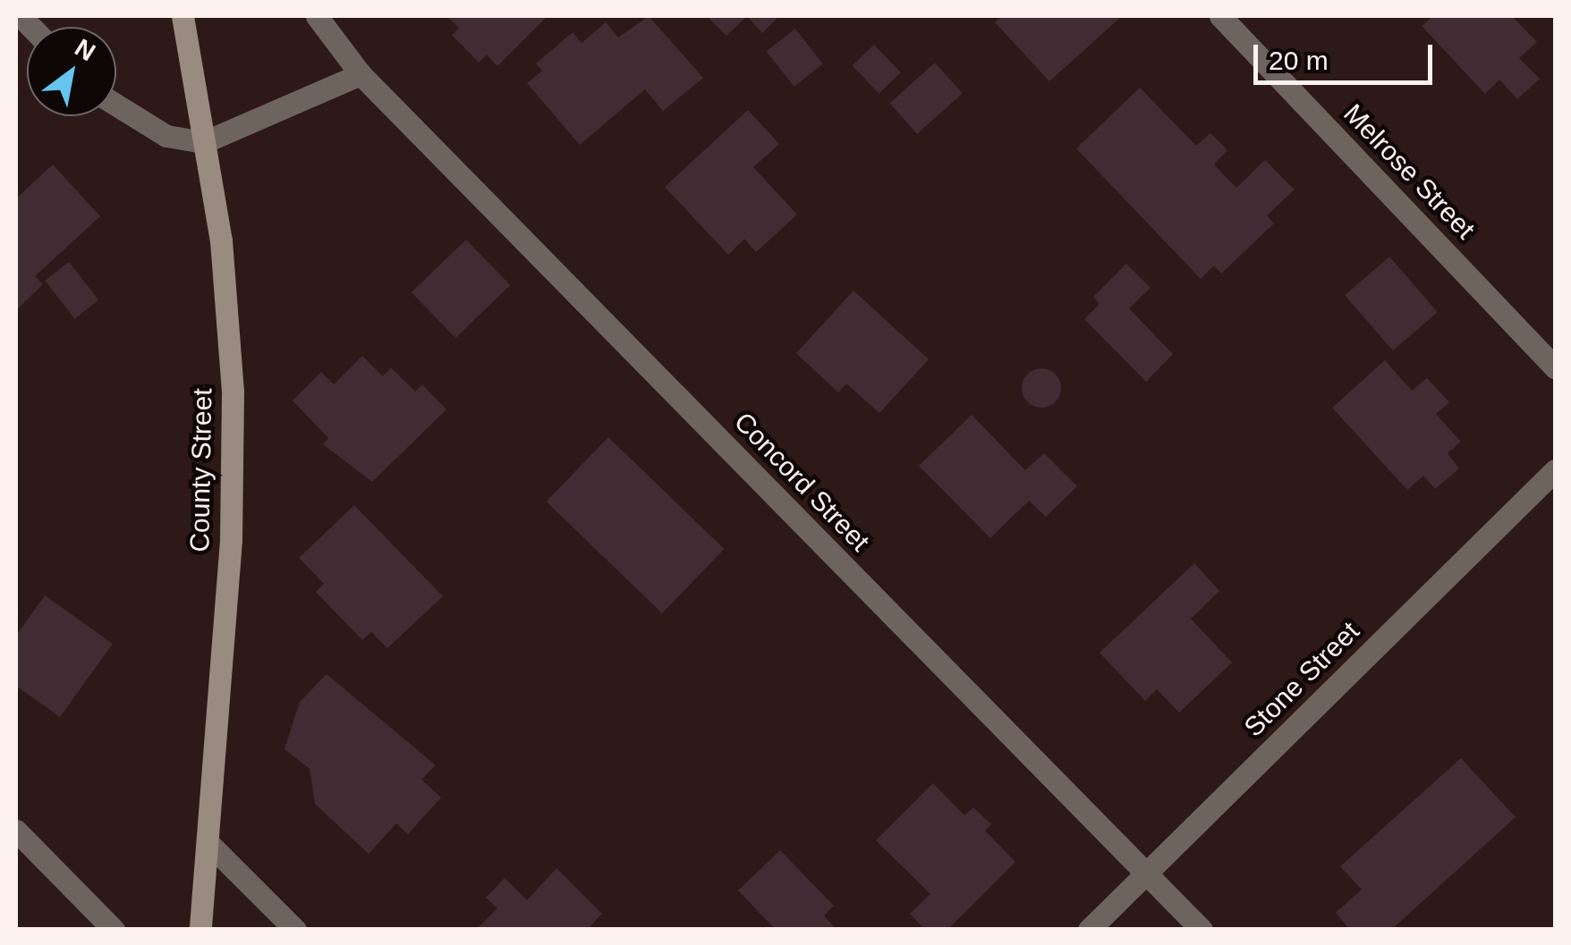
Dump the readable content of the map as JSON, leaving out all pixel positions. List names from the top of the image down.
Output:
{
  "streets": {
    "street": [
      "Melrose Street",
      "County Street",
      "Concord Street",
      "Stone Street"
    ]
  },
  "crossings": [
    ["Concord Street", "Stone Street"]
  ],
  "scale_bar": "20 m",
  "north": "top right"
}
